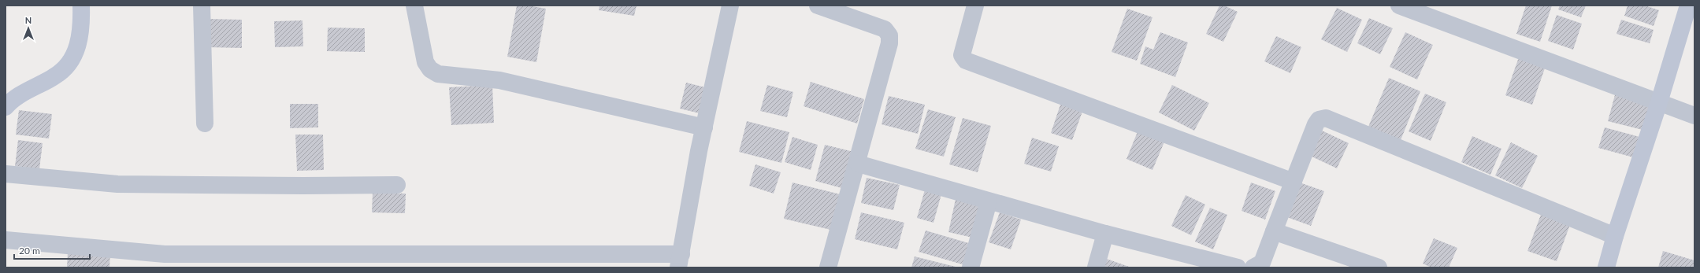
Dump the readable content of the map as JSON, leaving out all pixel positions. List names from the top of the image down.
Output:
{
  "scale_bar": "20 m",
  "north": "top"
}
